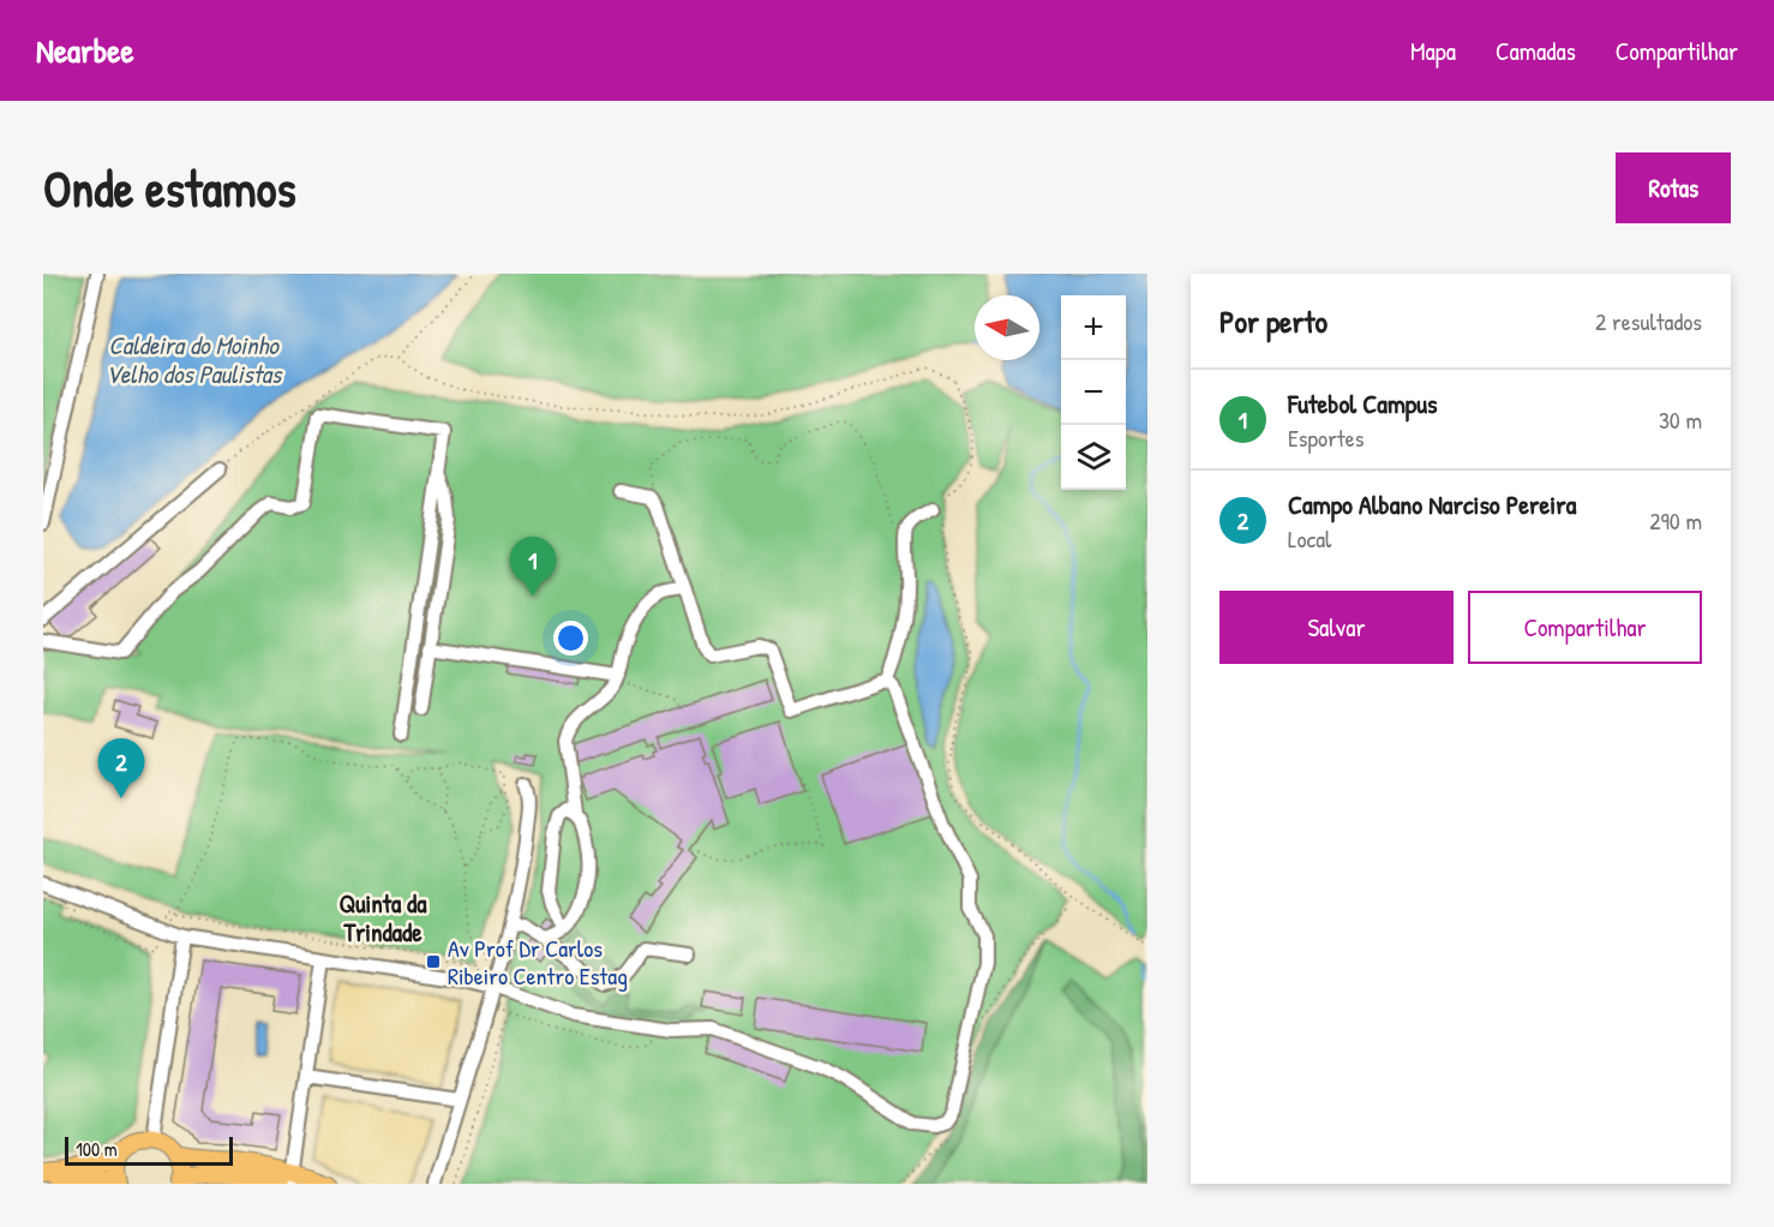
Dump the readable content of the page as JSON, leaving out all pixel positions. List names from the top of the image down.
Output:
{
  "districts": ["Quinta da Trindade"],
  "water": ["Caldeira do Moinho Velho dos Paulistas"],
  "places": {
    "transit": ["Av Prof Dr Carlos Ribeiro Centro Estag"]
  },
  "scale_bar": "100 m",
  "north": "left",
  "page": {
    "header": "Nearbee",
    "nav": ["Mapa", "Camadas", "Compartilhar"],
    "buttons": [
      "Rotas",
      ["Salvar", "Compartilhar"]
    ],
    "title": "Onde estamos",
    "heading": ["Por perto", "2 resultados"],
    "map_buttons": ["+", "−"],
    "list": [
      {
        "mark": "1",
        "name": "Futebol Campus",
        "note": "Esportes",
        "value": "30 m"
      },
      {
        "mark": "2",
        "name": "Campo Albano Narciso Pereira",
        "note": "Local",
        "value": "290 m"
      }
    ],
    "pins": ["1", "2"],
    "scale": "100 m"
  }
}
